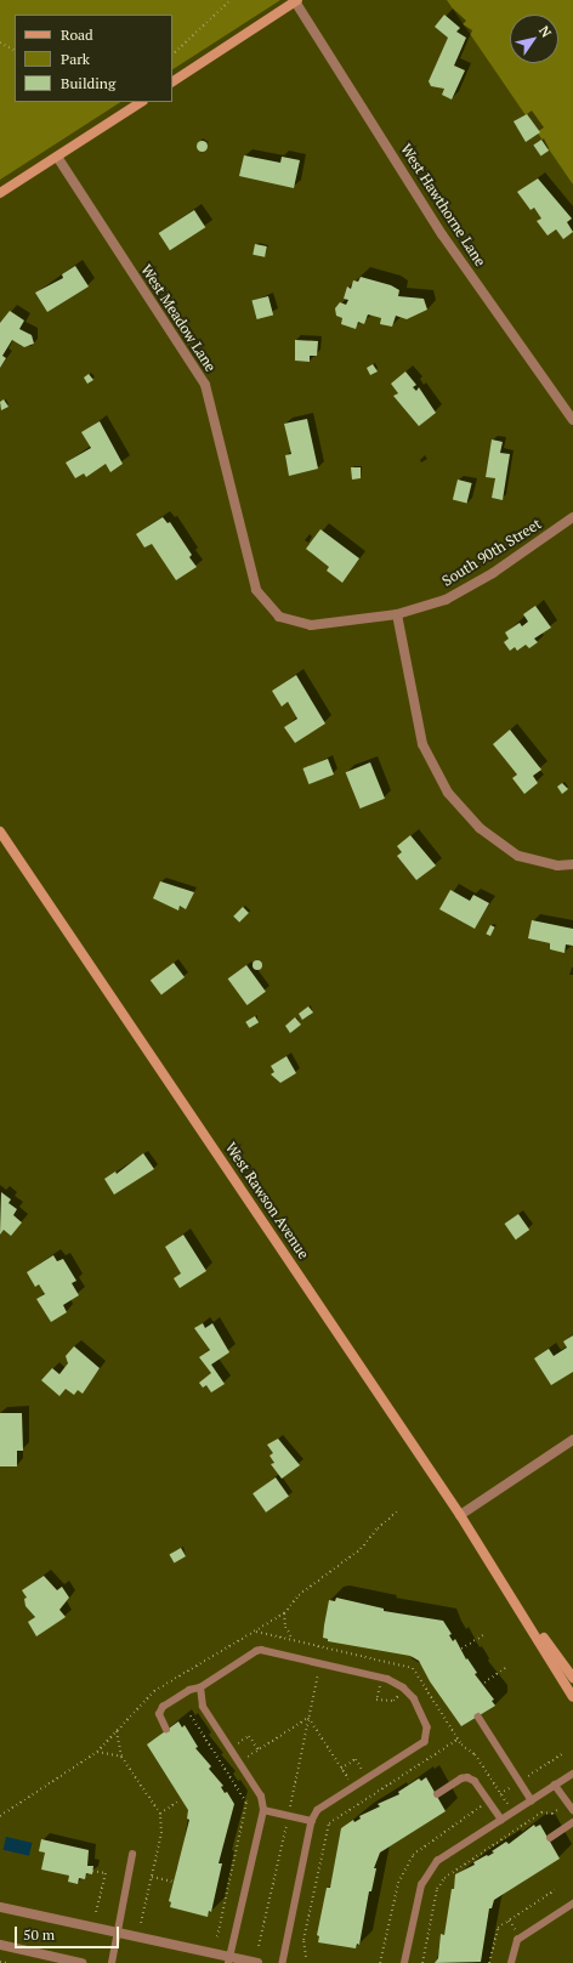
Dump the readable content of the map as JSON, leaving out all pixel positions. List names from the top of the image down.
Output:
{
  "streets": {
    "main road": ["West Rawson Avenue"],
    "street": ["West Hawthorne Lane", "West Meadow Lane", "South 90th Street"]
  },
  "crossings": [
    ["West Meadow Lane", "South 90th Street"]
  ],
  "legend": ["Road", "Park", "Building"],
  "scale_bar": "50 m",
  "north": "top right"
}
